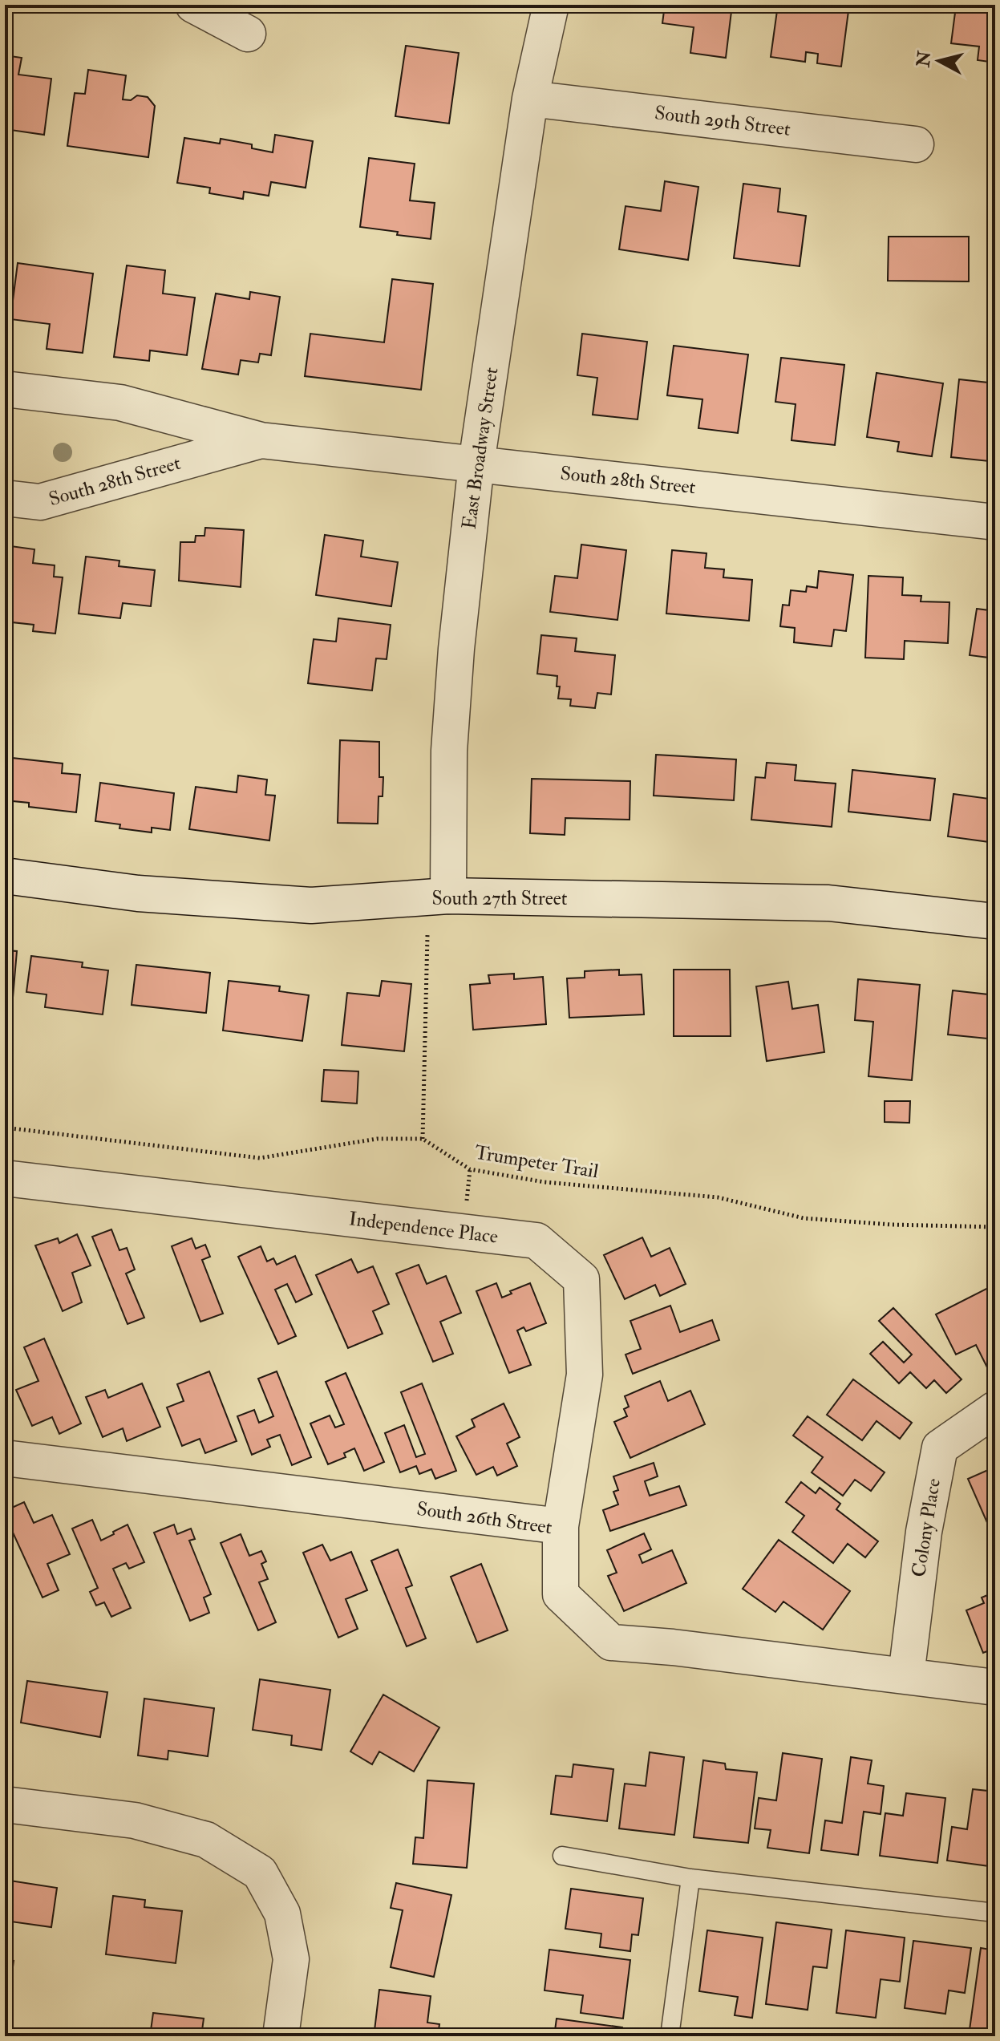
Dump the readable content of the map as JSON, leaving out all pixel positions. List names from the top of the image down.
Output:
{
  "streets": {
    "street": [
      "South 29th Street",
      "East Broadway Street",
      "South 28th Street",
      "South 27th Street",
      "Independence Place",
      "South 26th Street",
      "Colony Place"
    ],
    "path": ["Trumpeter Trail"]
  },
  "crossings": [
    ["South 29th Street", "East Broadway Street"],
    ["East Broadway Street", "South 28th Street"],
    ["East Broadway Street", "South 27th Street"],
    ["Independence Place", "South 26th Street"],
    ["South 26th Street", "Colony Place"]
  ],
  "north": "left"
}
